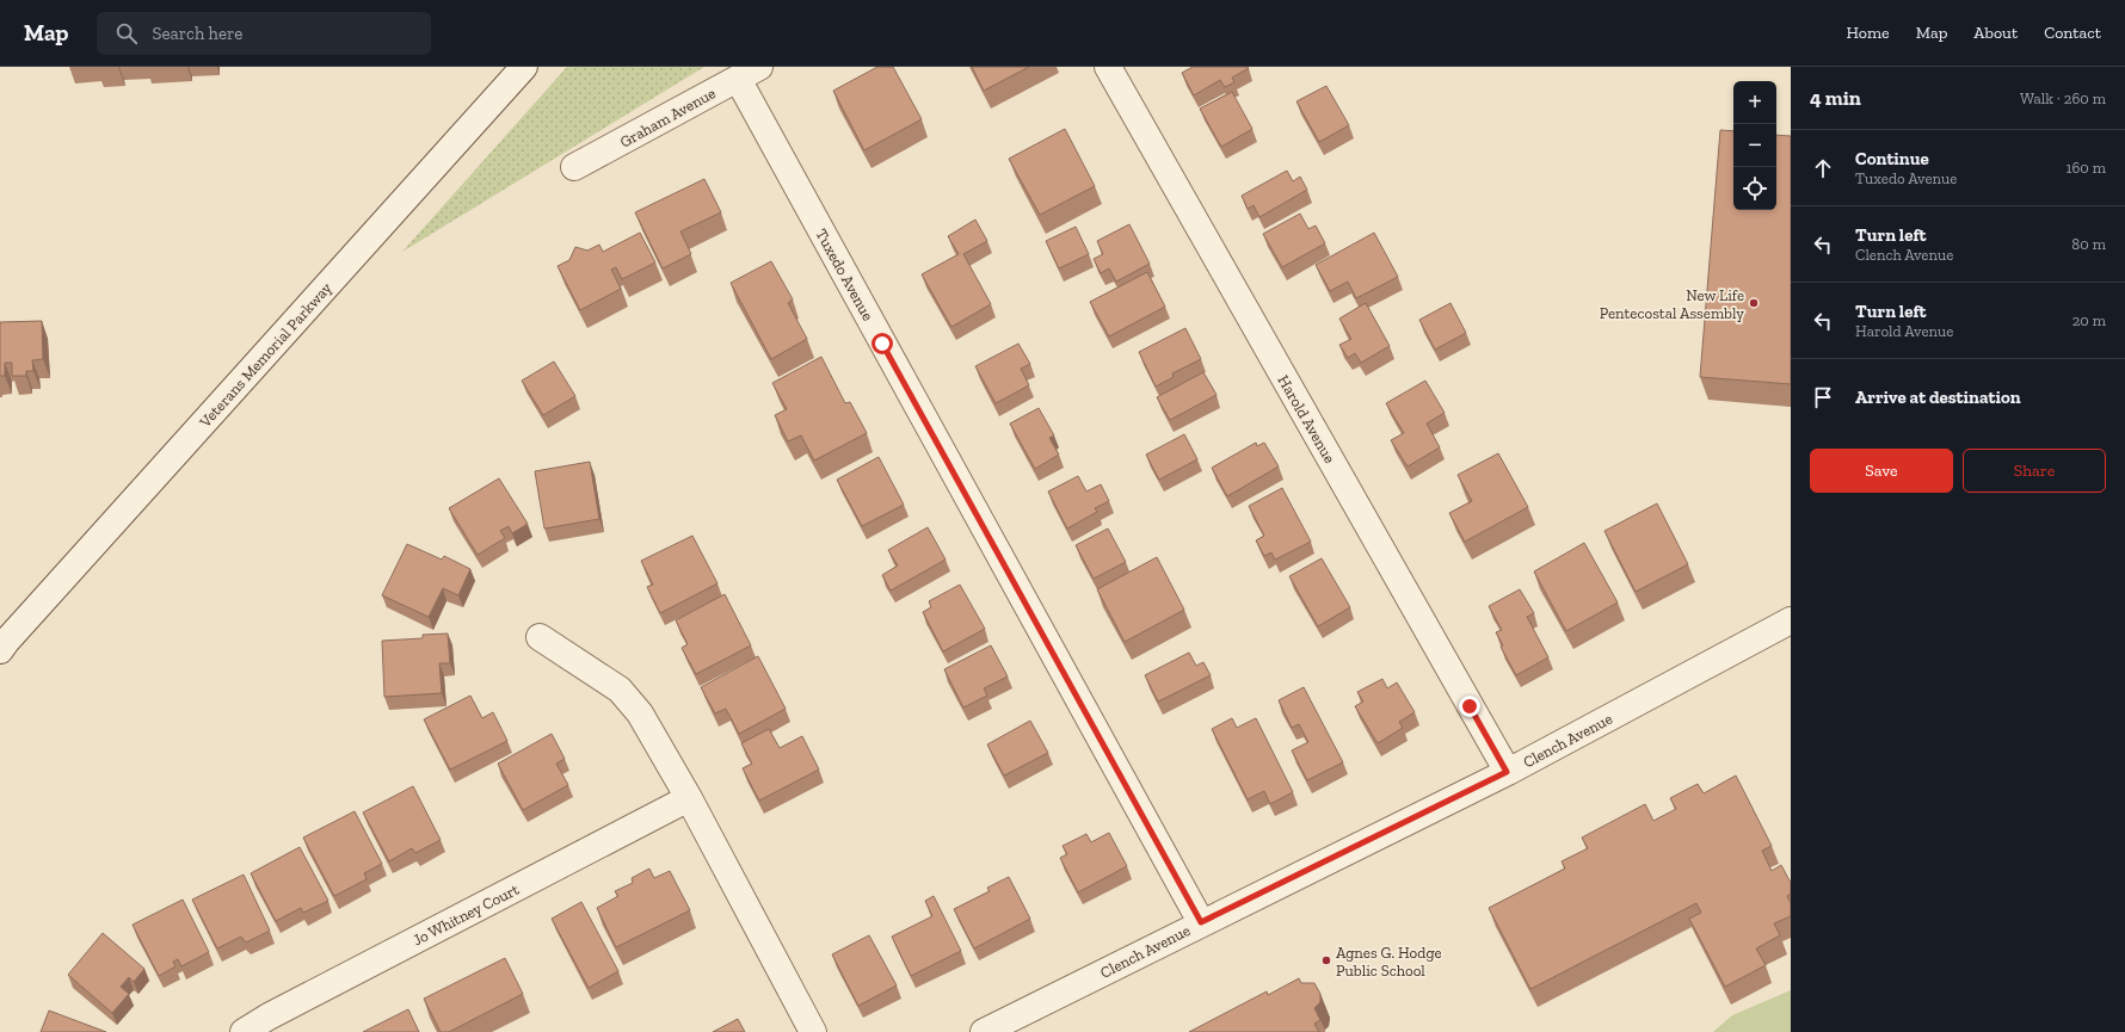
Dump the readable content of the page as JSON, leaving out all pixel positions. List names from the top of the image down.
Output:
{
  "streets": {
    "street": [
      "Graham Avenue",
      "Tuxedo Avenue",
      "Veterans Memorial Parkway",
      "Harold Avenue",
      "Clench Avenue",
      "Jo Whitney Court"
    ]
  },
  "crossings": [
    ["Graham Avenue", "Tuxedo Avenue"],
    ["Tuxedo Avenue", "Clench Avenue"],
    ["Harold Avenue", "Clench Avenue"]
  ],
  "places": ["New Life Pentecostal Assembly", "Agnes G. Hodge Public School"],
  "page": {
    "header": "Map",
    "search": "Search here",
    "nav": [
      "Home",
      "Map",
      "About",
      "Contact"
    ],
    "heading": ["4 min", "Walk · 260 m"],
    "map_buttons": ["+", "−"],
    "list": [
      ["Continue", "Tuxedo Avenue", "160 m"],
      ["Turn left", "Clench Avenue", "80 m"],
      ["Turn left", "Harold Avenue", "20 m"],
      "Arrive at destination"
    ],
    "buttons": ["Save", "Share"]
  }
}
